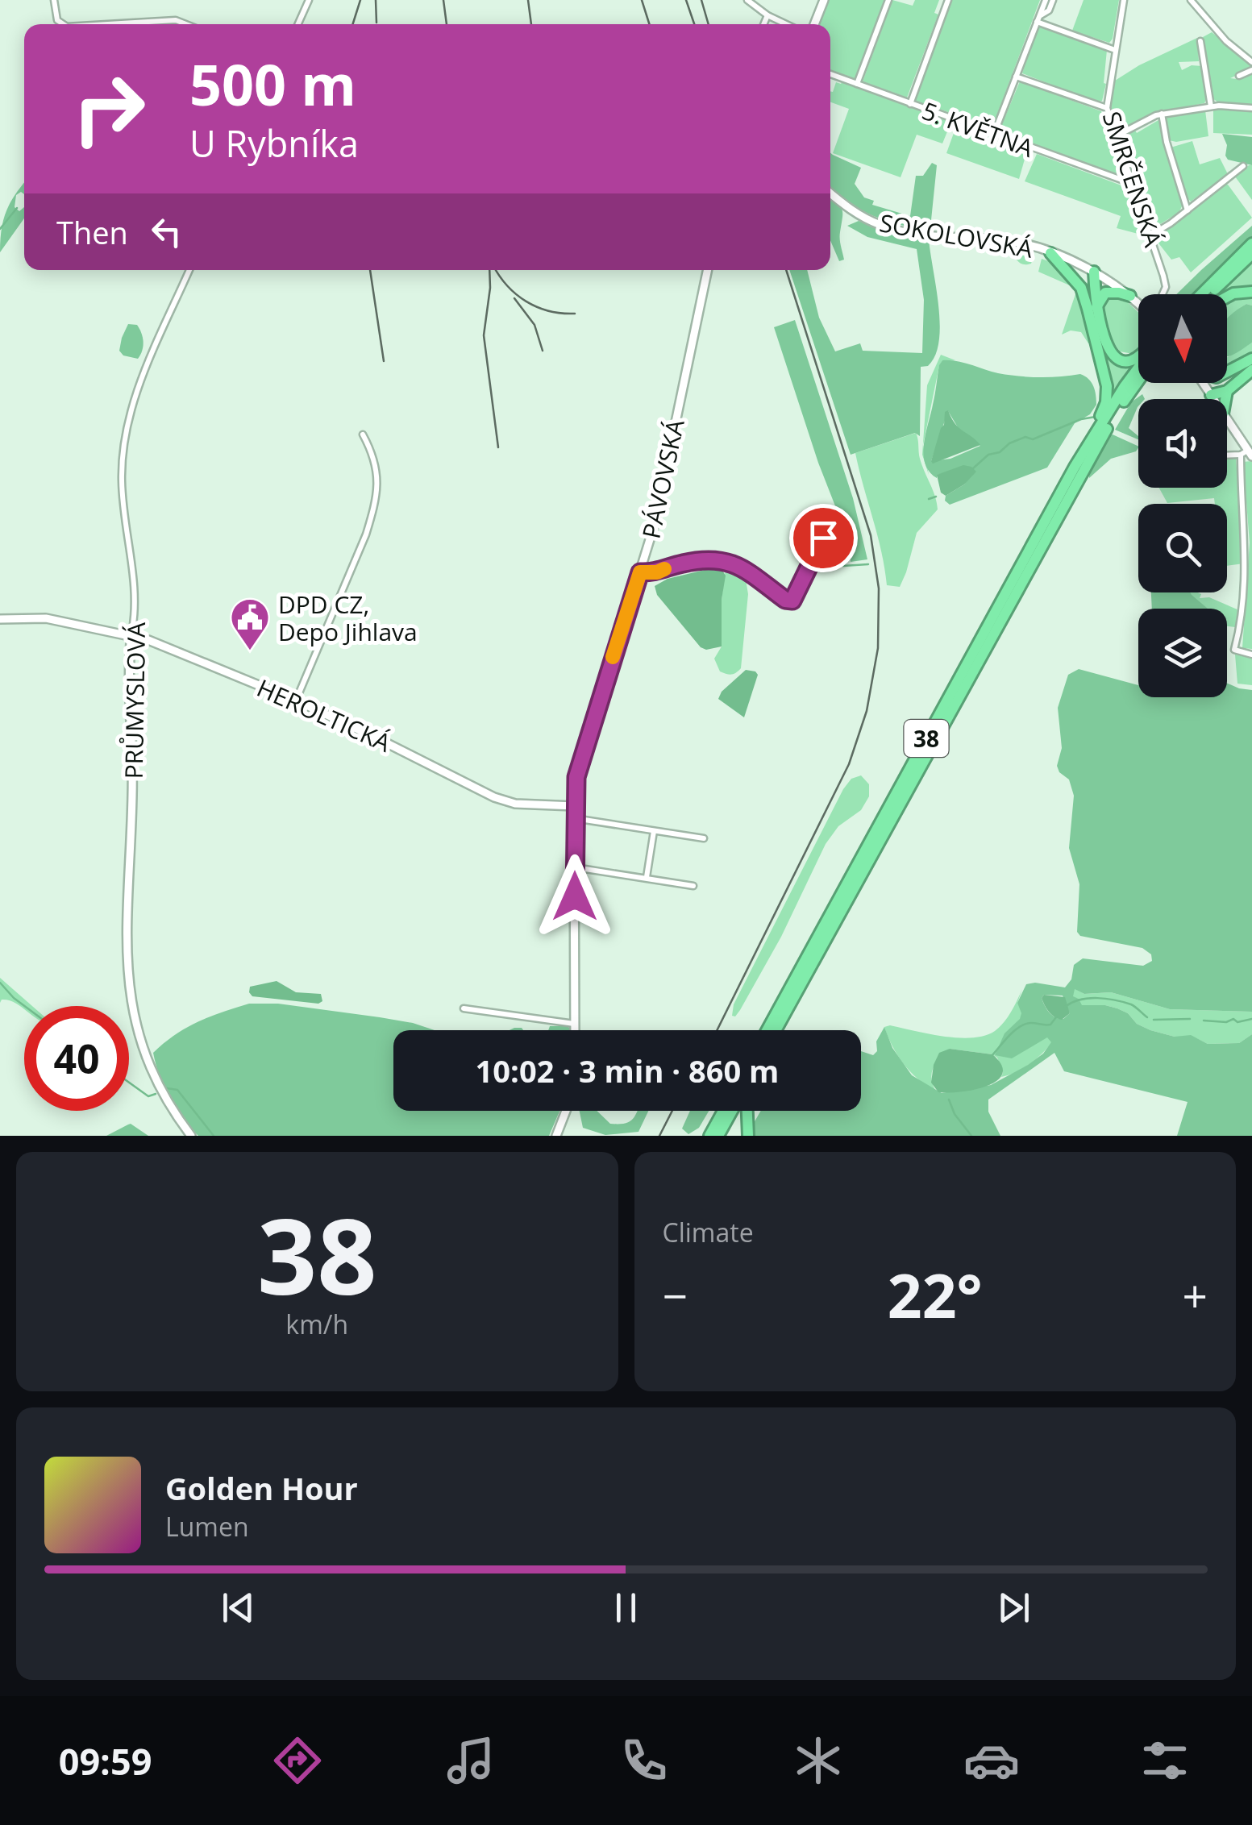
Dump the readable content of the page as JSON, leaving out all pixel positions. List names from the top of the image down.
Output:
{
  "streets": {
    "highway": ["38"],
    "street": [
      "5. KVĚTNA",
      "SMRČENSKÁ",
      "SOKOLOVSKÁ",
      "PÁVOVSKÁ",
      "PRŮMYSLOVÁ",
      "HEROLTICKÁ"
    ]
  },
  "crossings": [
    ["5. KVĚTNA", "SMRČENSKÁ"],
    ["PÁVOVSKÁ", "HEROLTICKÁ"],
    ["PRŮMYSLOVÁ", "HEROLTICKÁ"]
  ],
  "places": {
    "public building": ["DPD CZ, Depo Jihlava"]
  },
  "north": "bottom",
  "page": {
    "turn": ["500 m", "U Rybníka"],
    "then": "Then",
    "limit": "40",
    "trip": "10:02 · 3 min · 860 m",
    "tile": [
      ["38", "km/h"],
      "Climate"
    ],
    "heat": ["−", "22°", "+"],
    "song": ["Golden Hour", "Lumen"],
    "tabs": "09:59"
  }
}
